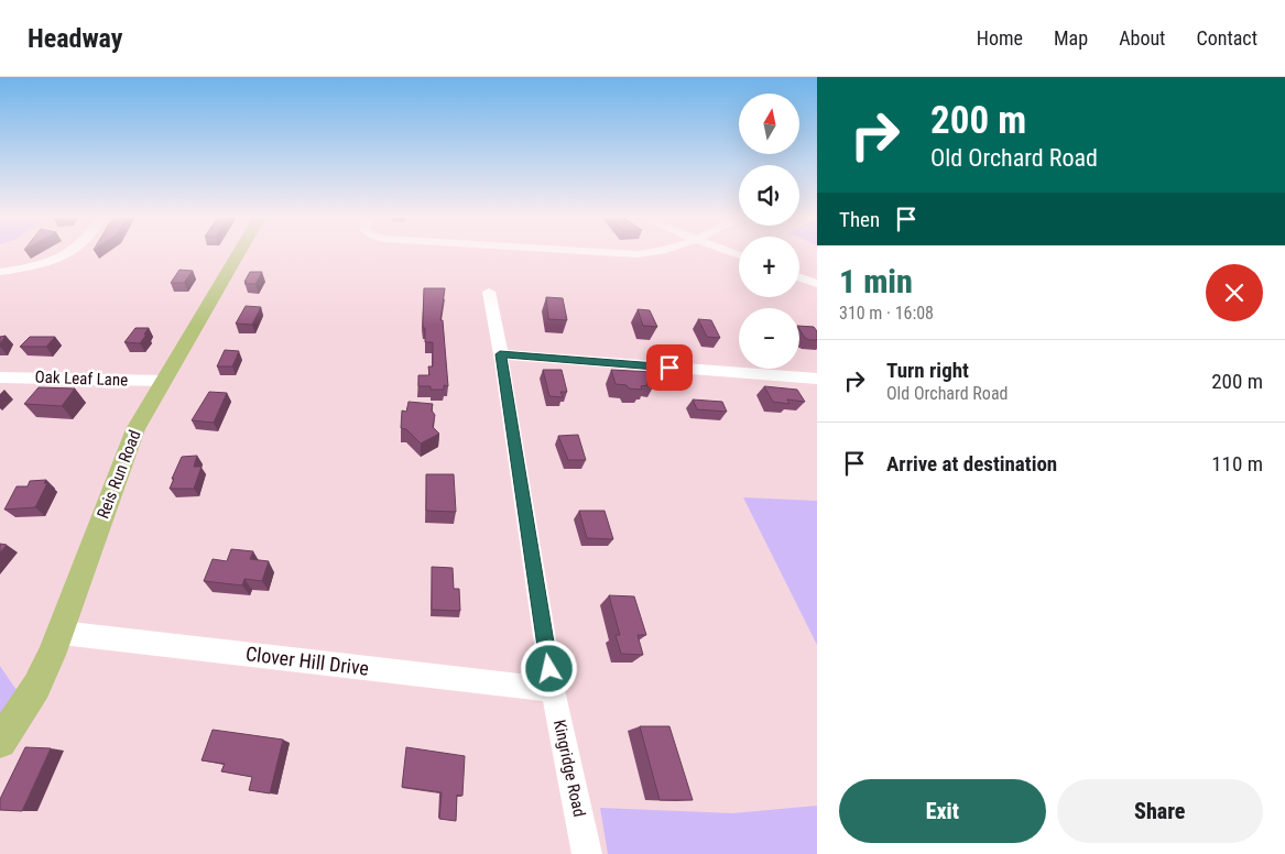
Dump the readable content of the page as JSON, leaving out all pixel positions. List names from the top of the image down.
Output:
{
  "streets": {
    "main road": ["Reis Run Road"],
    "street": ["Oak Leaf Lane", "Clover Hill Drive", "Kingridge Road"]
  },
  "crossings": [
    ["Oak Leaf Lane", "Reis Run Road"],
    ["Reis Run Road", "Clover Hill Drive"],
    ["Clover Hill Drive", "Kingridge Road"]
  ],
  "north": "top",
  "page": {
    "header": "Headway",
    "nav": [
      "Home",
      "Map",
      "About",
      "Contact"
    ],
    "turn": ["200 m", "Old Orchard Road"],
    "map_buttons": ["+", "−"],
    "then": "Then",
    "heading": ["1 min", "310 m · 16:08"],
    "list": [
      {
        "name": "Turn right",
        "note": "Old Orchard Road",
        "value": "200 m"
      },
      {
        "name": "Arrive at destination",
        "value": "110 m"
      }
    ],
    "buttons": ["Exit", "Share"]
  }
}
